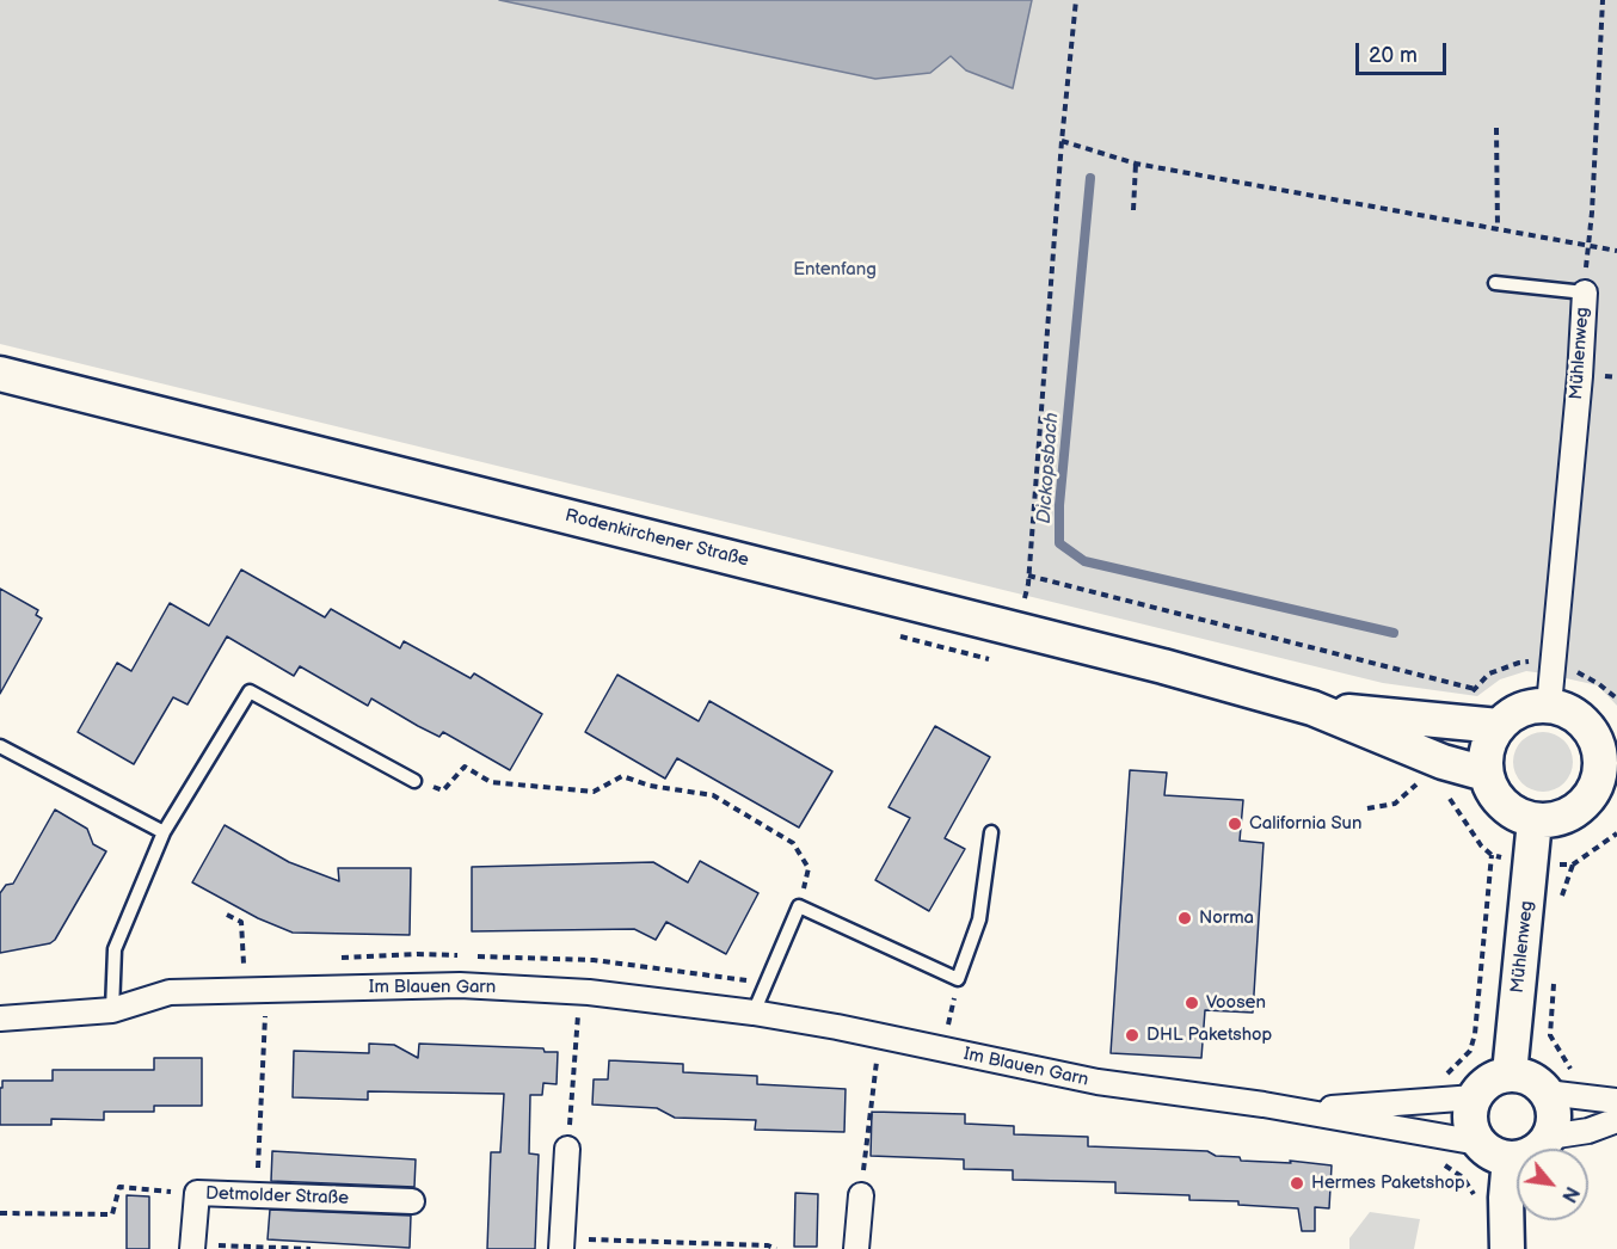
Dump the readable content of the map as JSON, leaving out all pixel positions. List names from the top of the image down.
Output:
{
  "streets": {
    "main road": ["Mühlenweg", "Rodenkirchener Straße"],
    "street": ["Im Blauen Garn", "Detmolder Straße"]
  },
  "crossings": [
    ["Mühlenweg", "Rodenkirchener Straße"],
    ["Mühlenweg", "Im Blauen Garn"]
  ],
  "water": ["Dickopsbach"],
  "parks": ["Entenfang"],
  "places": [
    "California Sun",
    "Norma",
    "Voosen",
    "DHL Paketshop",
    "Hermes Paketshop"
  ],
  "scale_bar": "20 m",
  "north": "bottom right"
}
